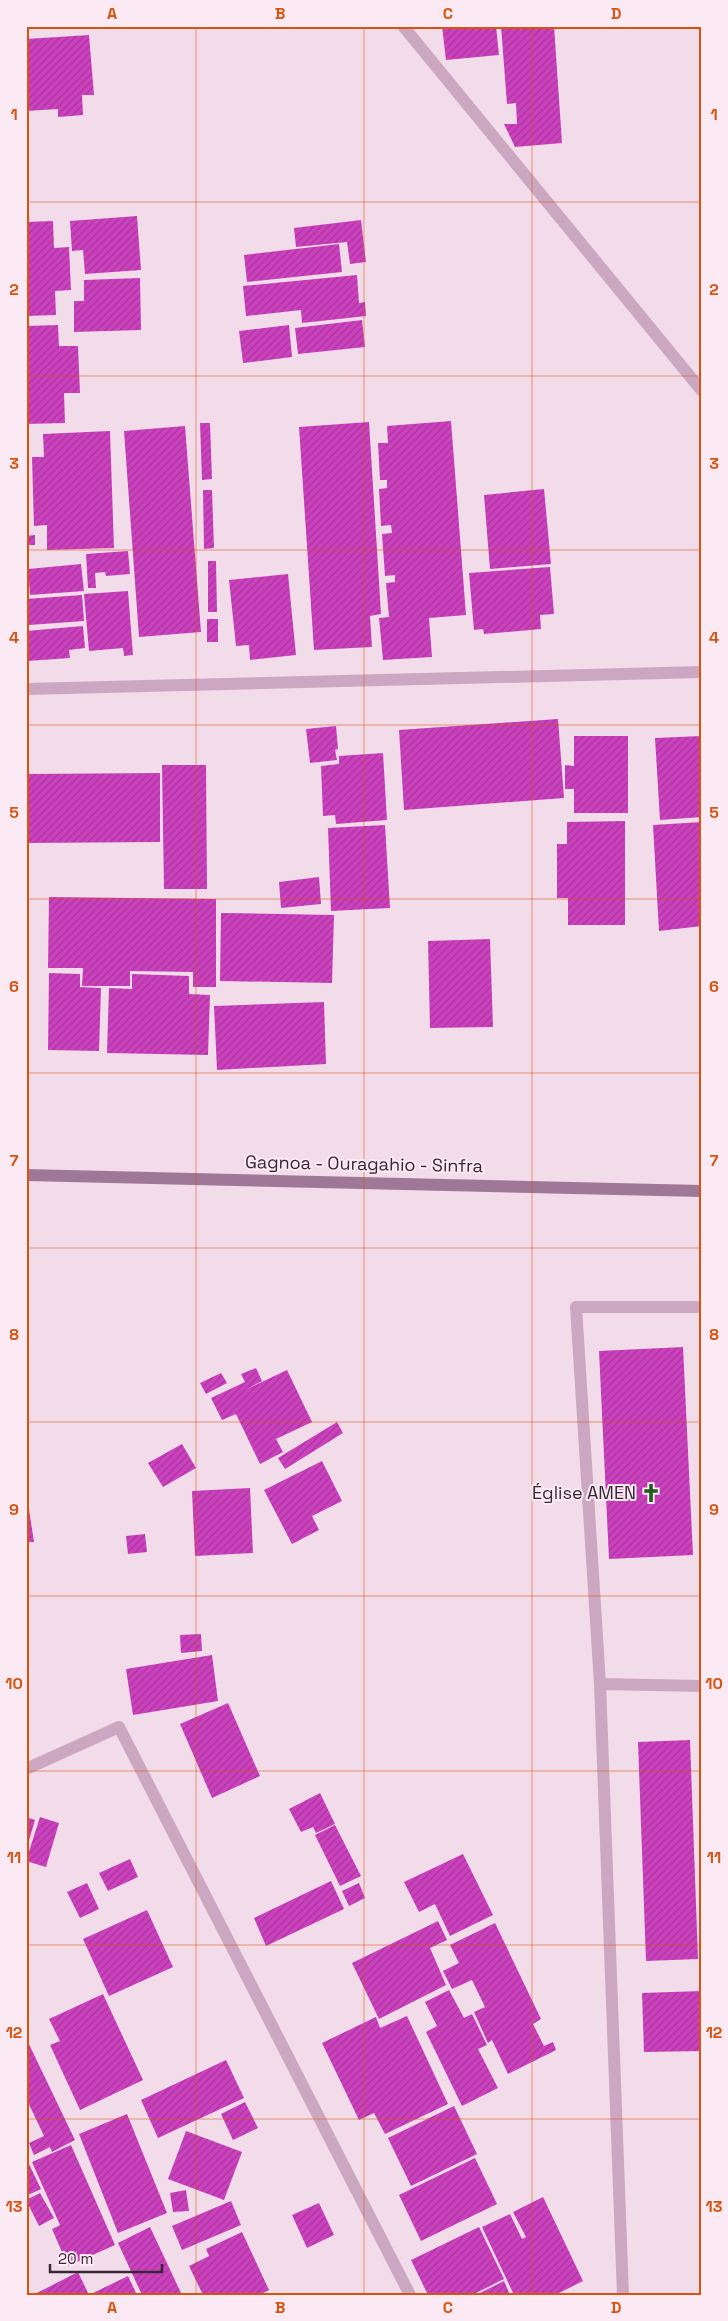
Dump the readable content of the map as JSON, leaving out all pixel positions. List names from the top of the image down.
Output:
{
  "streets": {
    "main road": ["Gagnoa - Ouragahio - Sinfra"]
  },
  "places": {
    "church": ["Église AMEN"]
  },
  "scale_bar": "20 m",
  "grid": {
    "columns": [
      "A",
      "B",
      "C",
      "D"
    ],
    "rows": [
      "1",
      "2",
      "3",
      "4",
      "5",
      "6",
      "7",
      "8",
      "9",
      "10",
      "11",
      "12",
      "13"
    ]
  }
}
